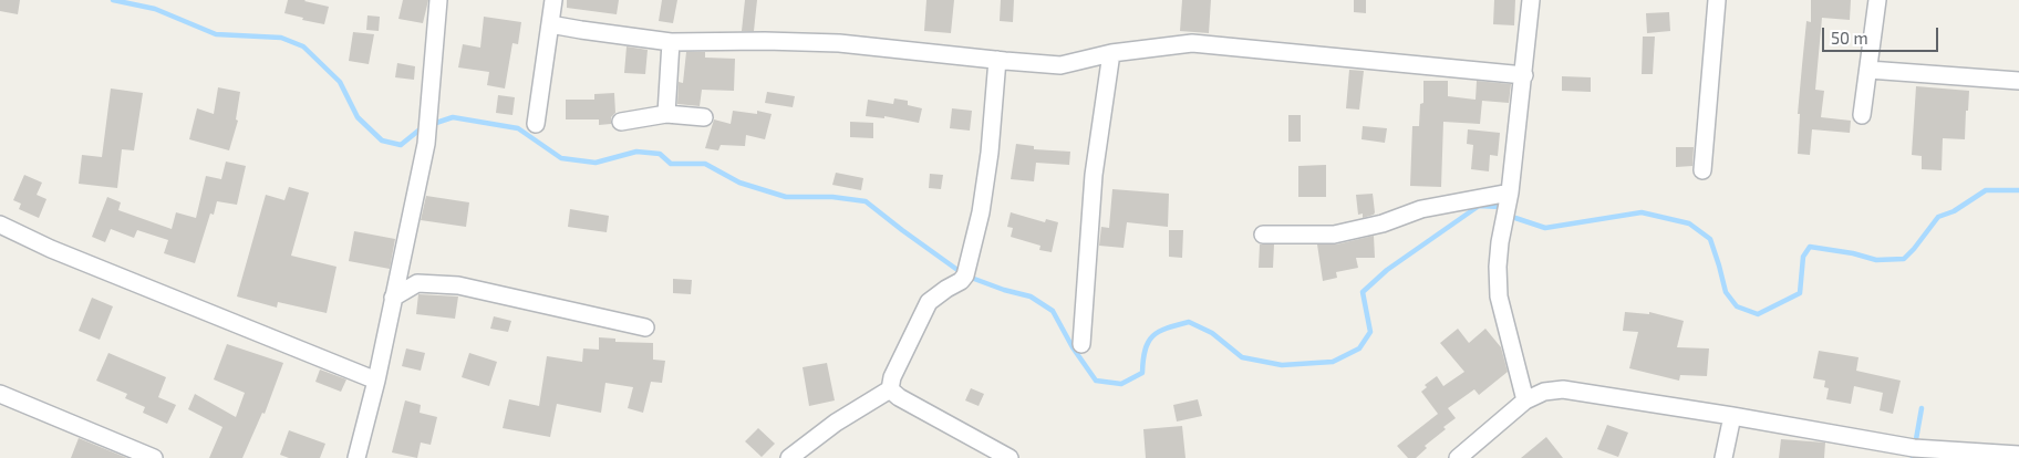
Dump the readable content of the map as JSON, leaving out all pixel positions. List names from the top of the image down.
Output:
{
  "scale_bar": "50 m"
}
